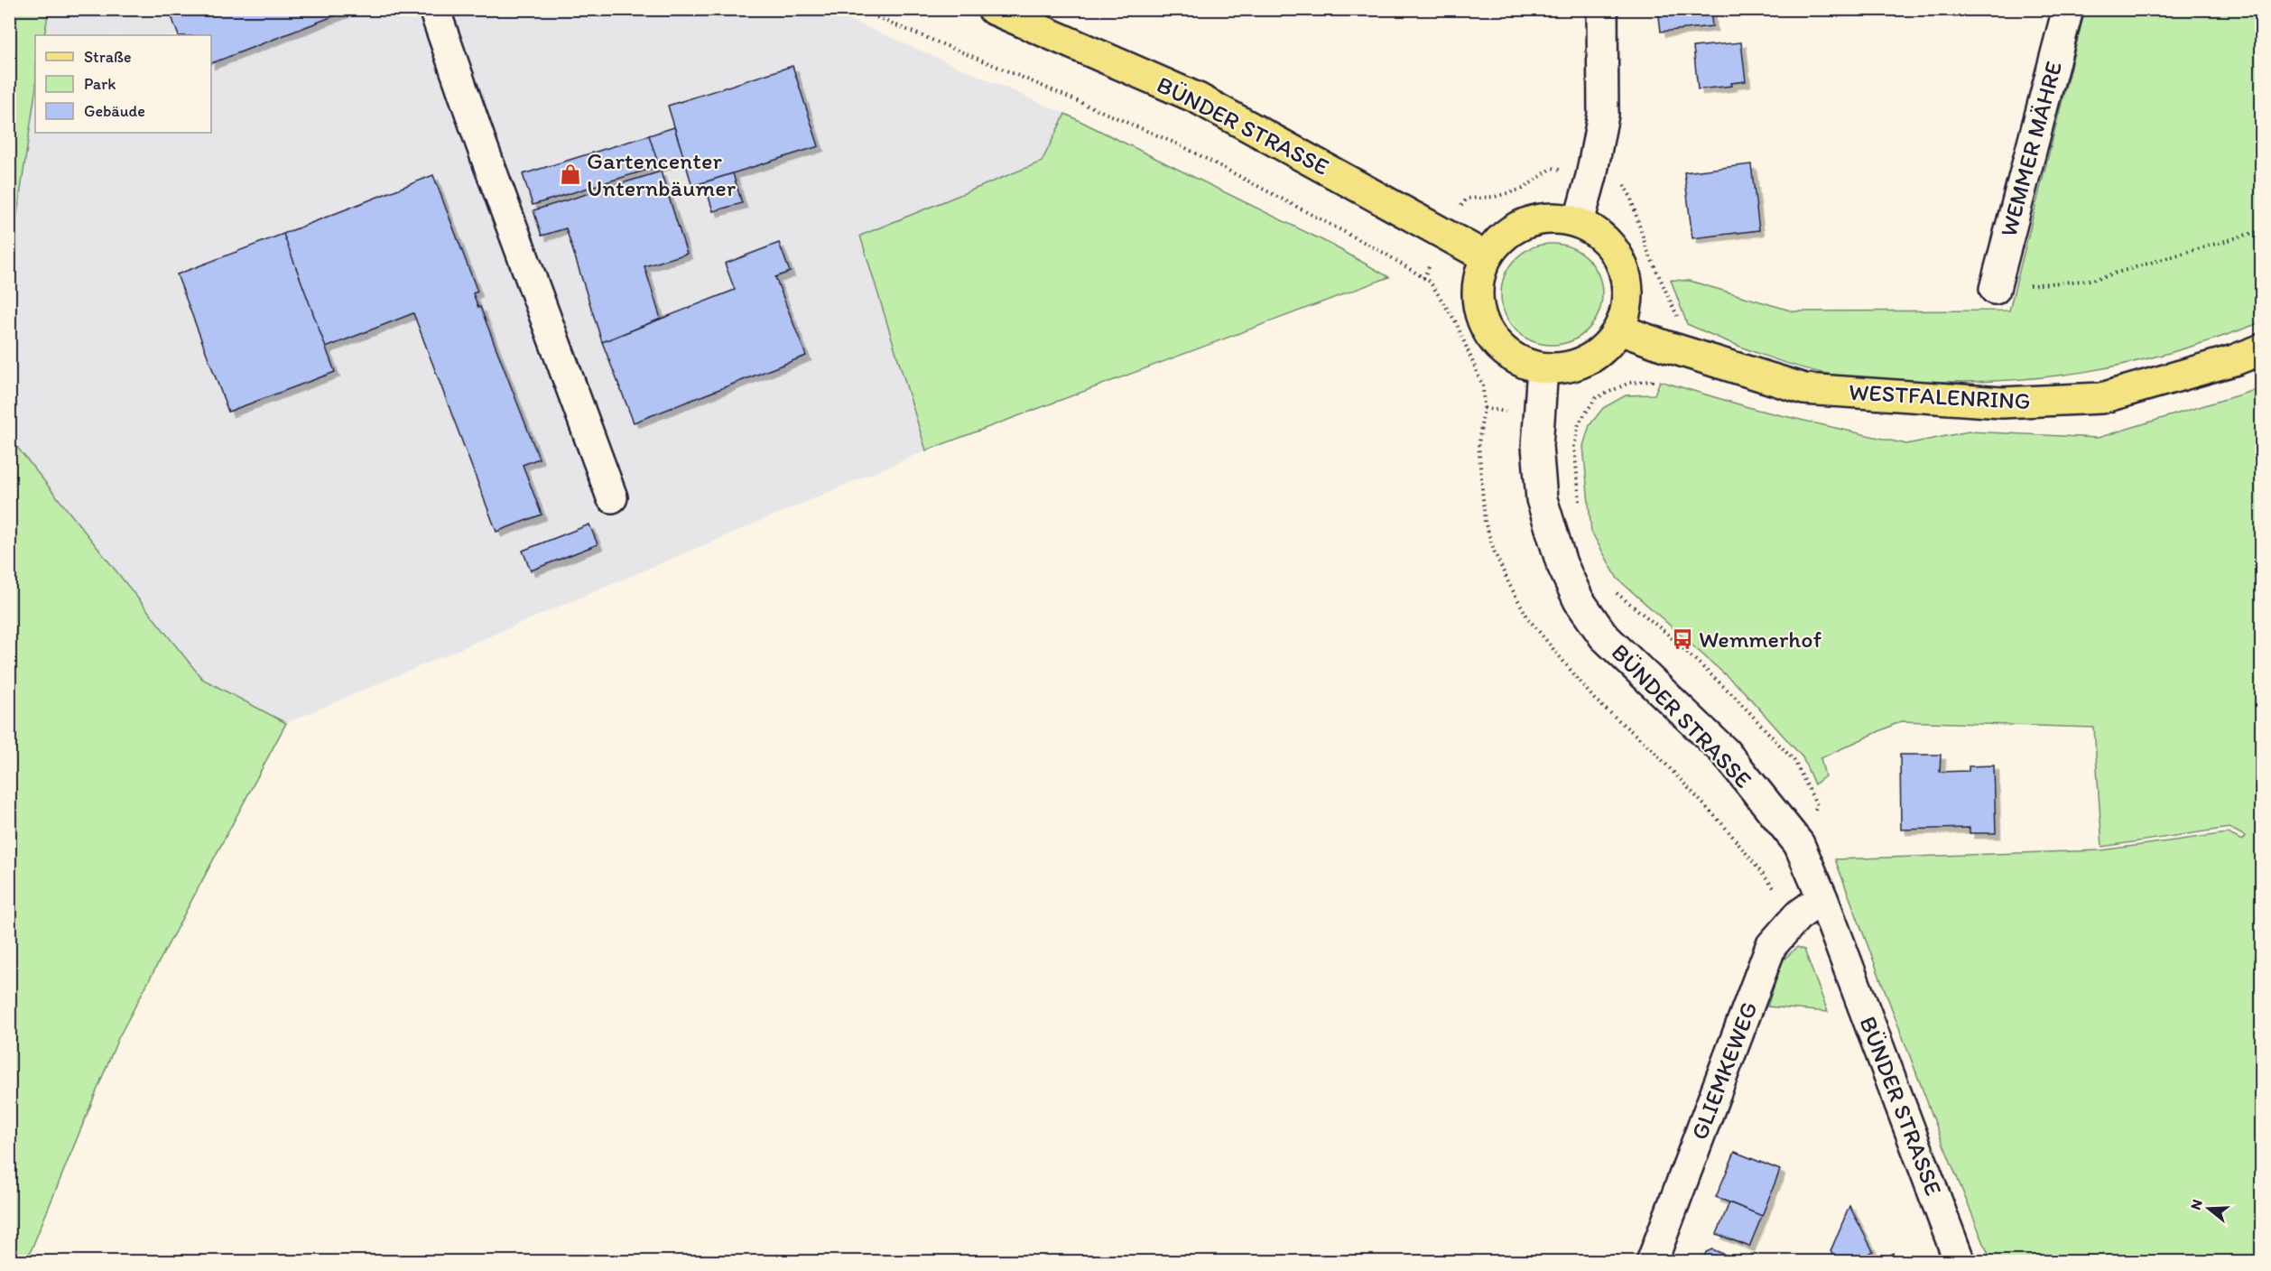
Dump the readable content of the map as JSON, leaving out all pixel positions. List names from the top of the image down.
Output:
{
  "streets": {
    "main road": ["BÜNDER STRASSE", "WESTFALENRING"],
    "street": ["WEMMER MÄHRE", "GLIEMKEWEG"]
  },
  "crossings": [
    ["BÜNDER STRASSE", "WESTFALENRING"],
    ["BÜNDER STRASSE", "GLIEMKEWEG"]
  ],
  "places": {
    "shop": ["Gartencenter Unternbäumer"],
    "bus stop": ["Wemmerhof"]
  },
  "legend": ["Straße", "Park", "Gebäude"],
  "north": "left"
}
